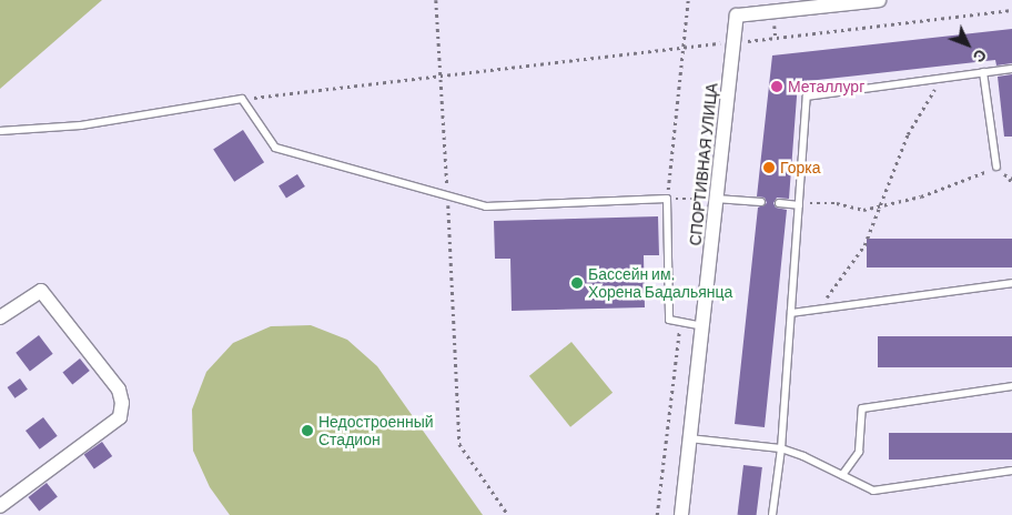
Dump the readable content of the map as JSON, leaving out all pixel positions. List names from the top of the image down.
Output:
{
  "streets": {
    "street": ["СПОРТИВНАЯ УЛИЦА"]
  },
  "places": [
    "Металлург",
    "Горка",
    "Бассейн им. Хорена Бадальянца",
    "Недостроенный Стадион"
  ],
  "north": "bottom right"
}
